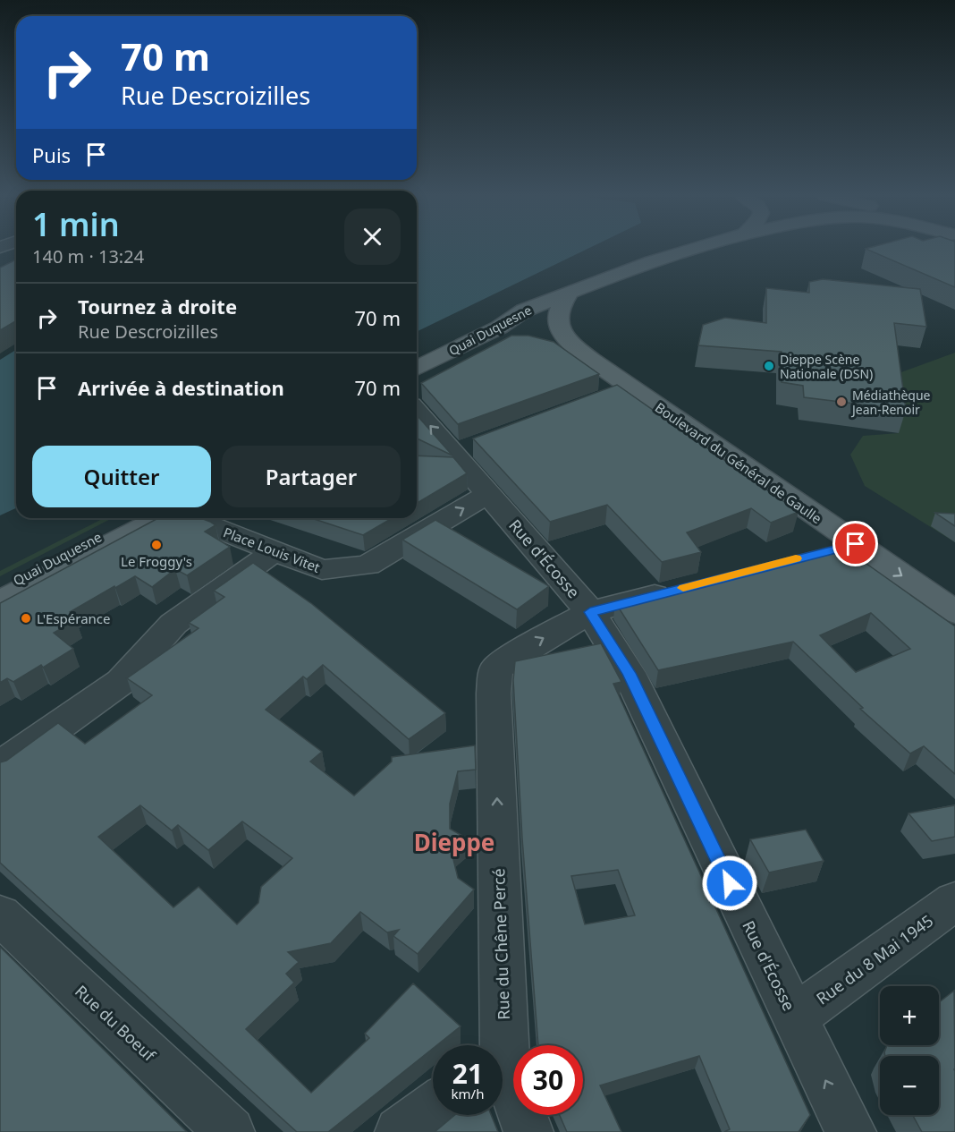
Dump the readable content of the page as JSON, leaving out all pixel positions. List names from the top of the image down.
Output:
{
  "streets": {
    "main road": ["Quai Duquesne", "Boulevard du Général de Gaulle"],
    "street": [
      "Place Louis Vitet",
      "Rue d'Écosse",
      "Rue du Chêne Percé",
      "Rue du 8 Mai 1945",
      "Rue du Boeuf"
    ]
  },
  "crossings": [
    ["Quai Duquesne", "Boulevard du Général de Gaulle"],
    ["Place Louis Vitet", "Rue d'Écosse"],
    ["Rue d'Écosse", "Rue du Chêne Percé"],
    ["Rue d'Écosse", "Rue du 8 Mai 1945"]
  ],
  "one_way": ["Place Louis Vitet", "Rue du Chêne Percé"],
  "districts": ["Dieppe"],
  "places": [
    "Dieppe Scène Nationale (DSN)",
    "Médiathèque Jean-Renoir",
    "Le Froggy's",
    "L'Espérance"
  ],
  "page": {
    "turn": ["70 m", "Rue Descroizilles"],
    "then": "Puis",
    "heading": ["1 min", "140 m · 13:24"],
    "list": [
      {
        "name": "Tournez à droite",
        "note": "Rue Descroizilles",
        "value": "70 m"
      },
      {
        "name": "Arrivée à destination",
        "value": "70 m"
      }
    ],
    "buttons": ["Quitter", "Partager"],
    "map_buttons": ["+", "−"],
    "speed": "21 km/h",
    "limit": "30"
  }
}
